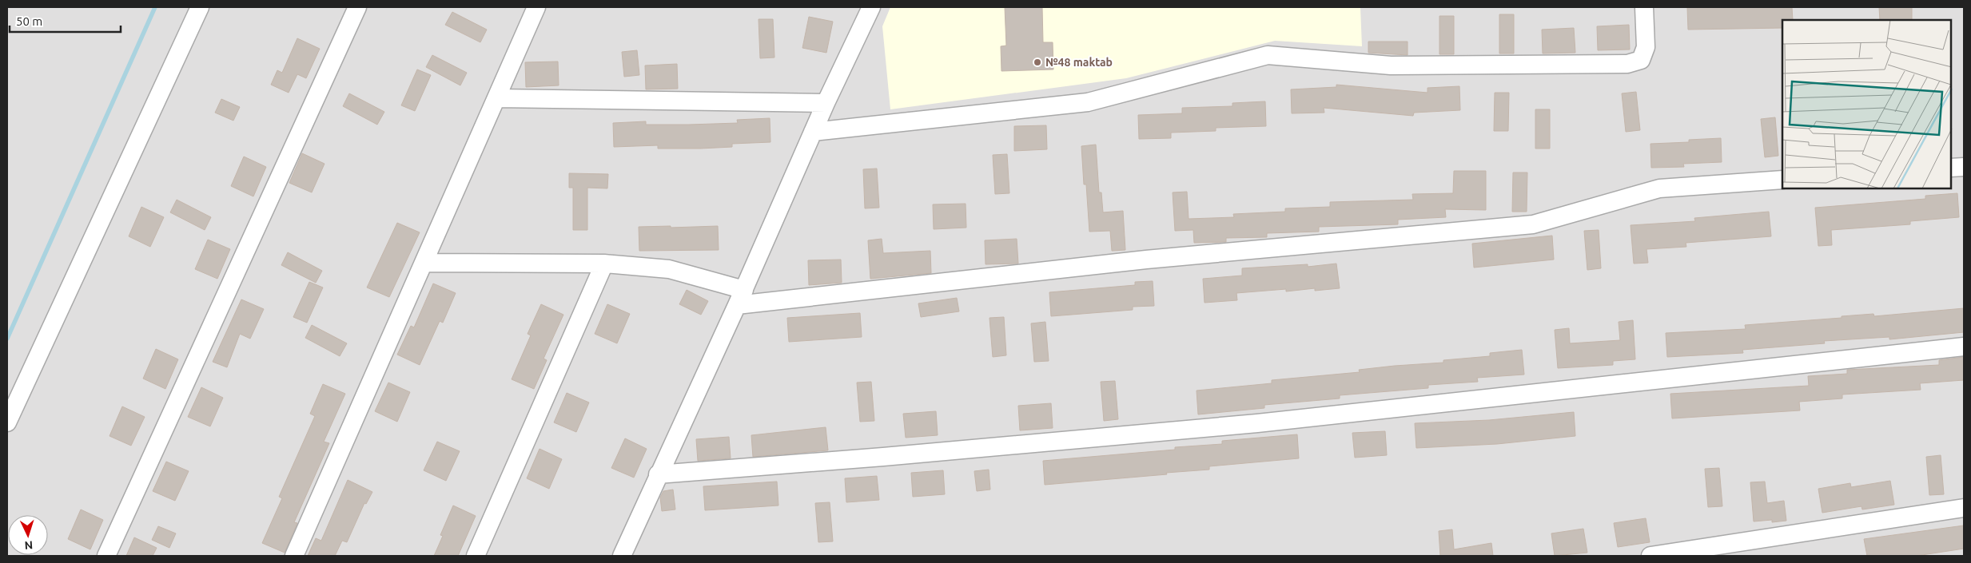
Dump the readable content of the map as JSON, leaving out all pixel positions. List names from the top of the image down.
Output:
{
  "places": ["№48 maktab"],
  "scale_bar": "50 m",
  "north": "bottom"
}
